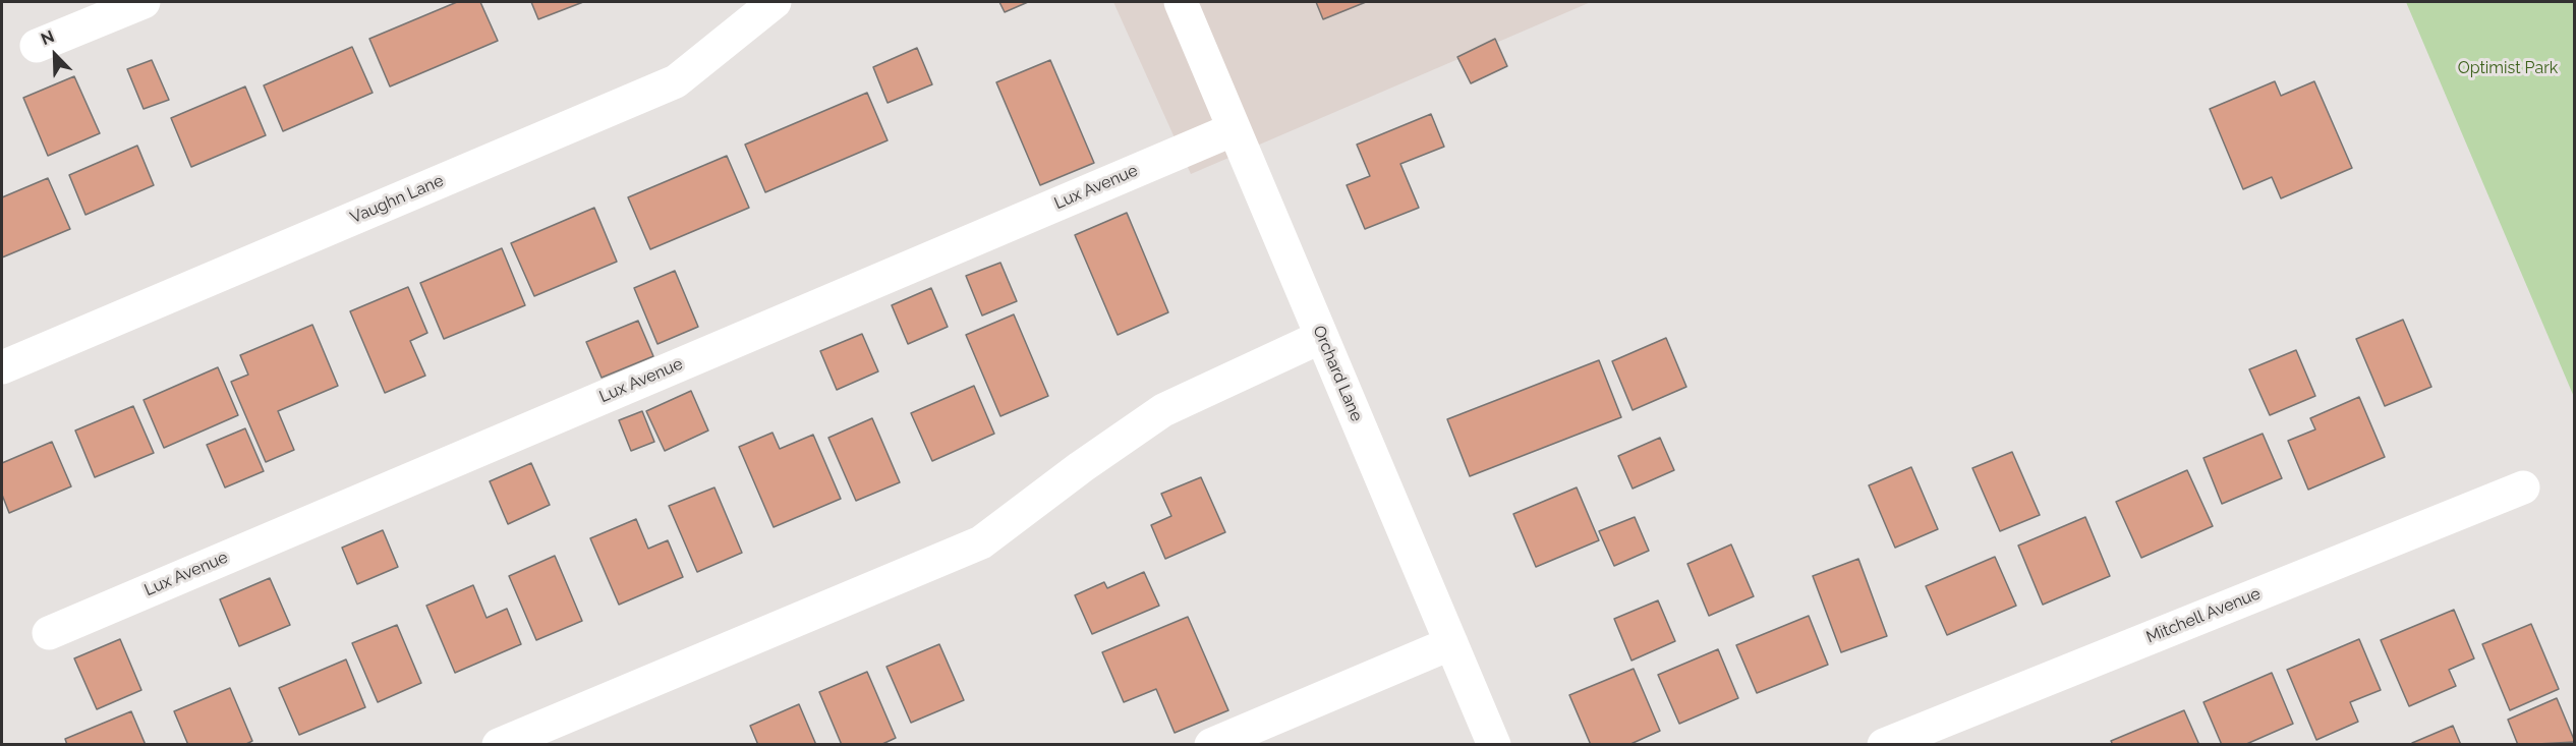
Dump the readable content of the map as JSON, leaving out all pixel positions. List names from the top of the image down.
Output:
{
  "streets": {
    "street": [
      "Lux Avenue",
      "Vaughn Lane",
      "Orchard Lane",
      "Mitchell Avenue"
    ]
  },
  "crossings": [
    ["Lux Avenue", "Orchard Lane"]
  ],
  "parks": ["Optimist Park"],
  "north": "top left"
}
